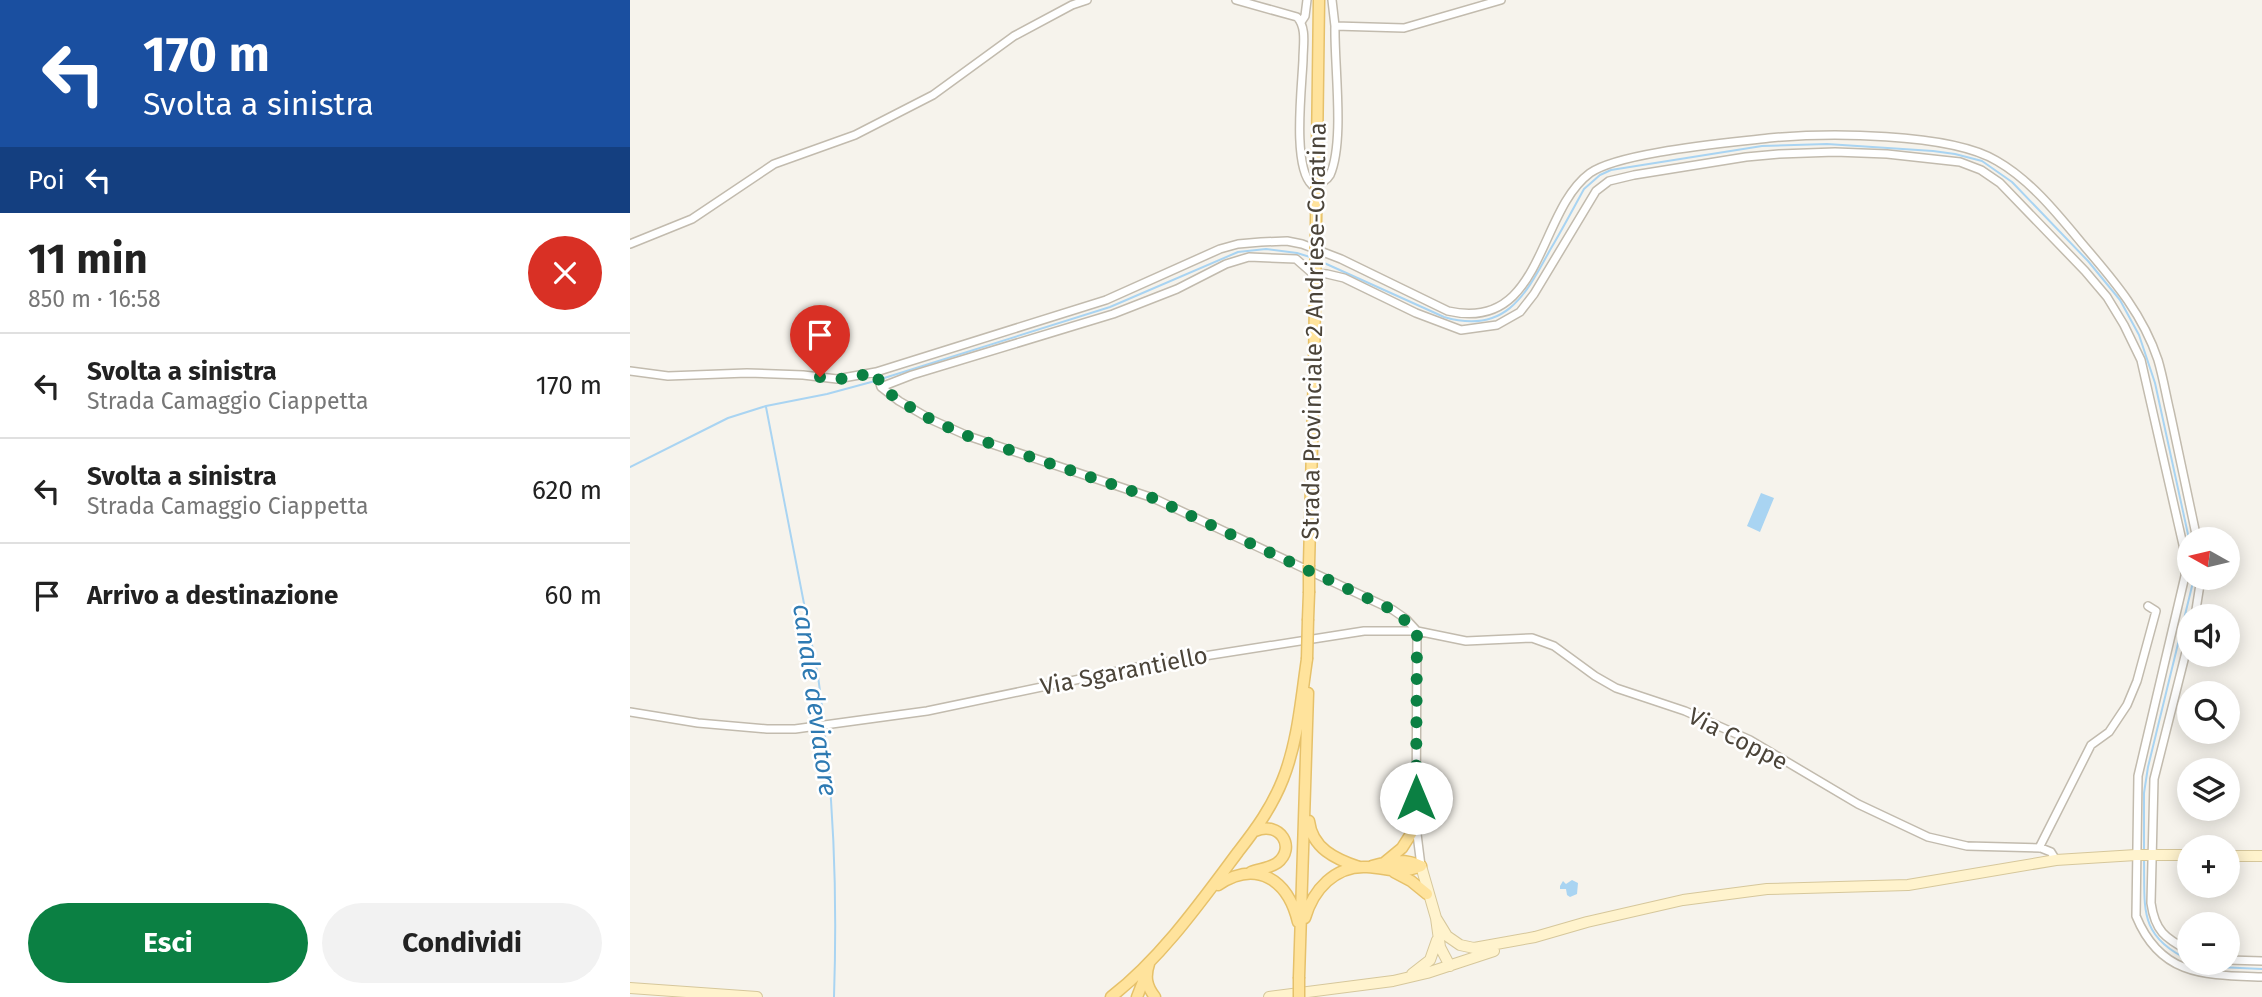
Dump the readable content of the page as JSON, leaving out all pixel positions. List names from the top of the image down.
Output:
{
  "streets": {
    "main road": ["Strada Provinciale 2 Andriese-Coratina"],
    "street": ["Via Sgarantiello", "Via Coppe"]
  },
  "crossings": [
    ["Via Sgarantiello", "Via Coppe"]
  ],
  "water": ["canale deviatore"],
  "north": "left",
  "page": {
    "turn": ["170 m", "Svolta a sinistra"],
    "then": "Poi",
    "heading": ["11 min", "850 m · 16:58"],
    "list": [
      {
        "name": "Svolta a sinistra",
        "note": "Strada Camaggio Ciappetta",
        "value": "170 m"
      },
      {
        "name": "Svolta a sinistra",
        "note": "Strada Camaggio Ciappetta",
        "value": "620 m"
      },
      {
        "name": "Arrivo a destinazione",
        "value": "60 m"
      }
    ],
    "map_buttons": ["+", "−"],
    "buttons": ["Esci", "Condividi"]
  }
}
